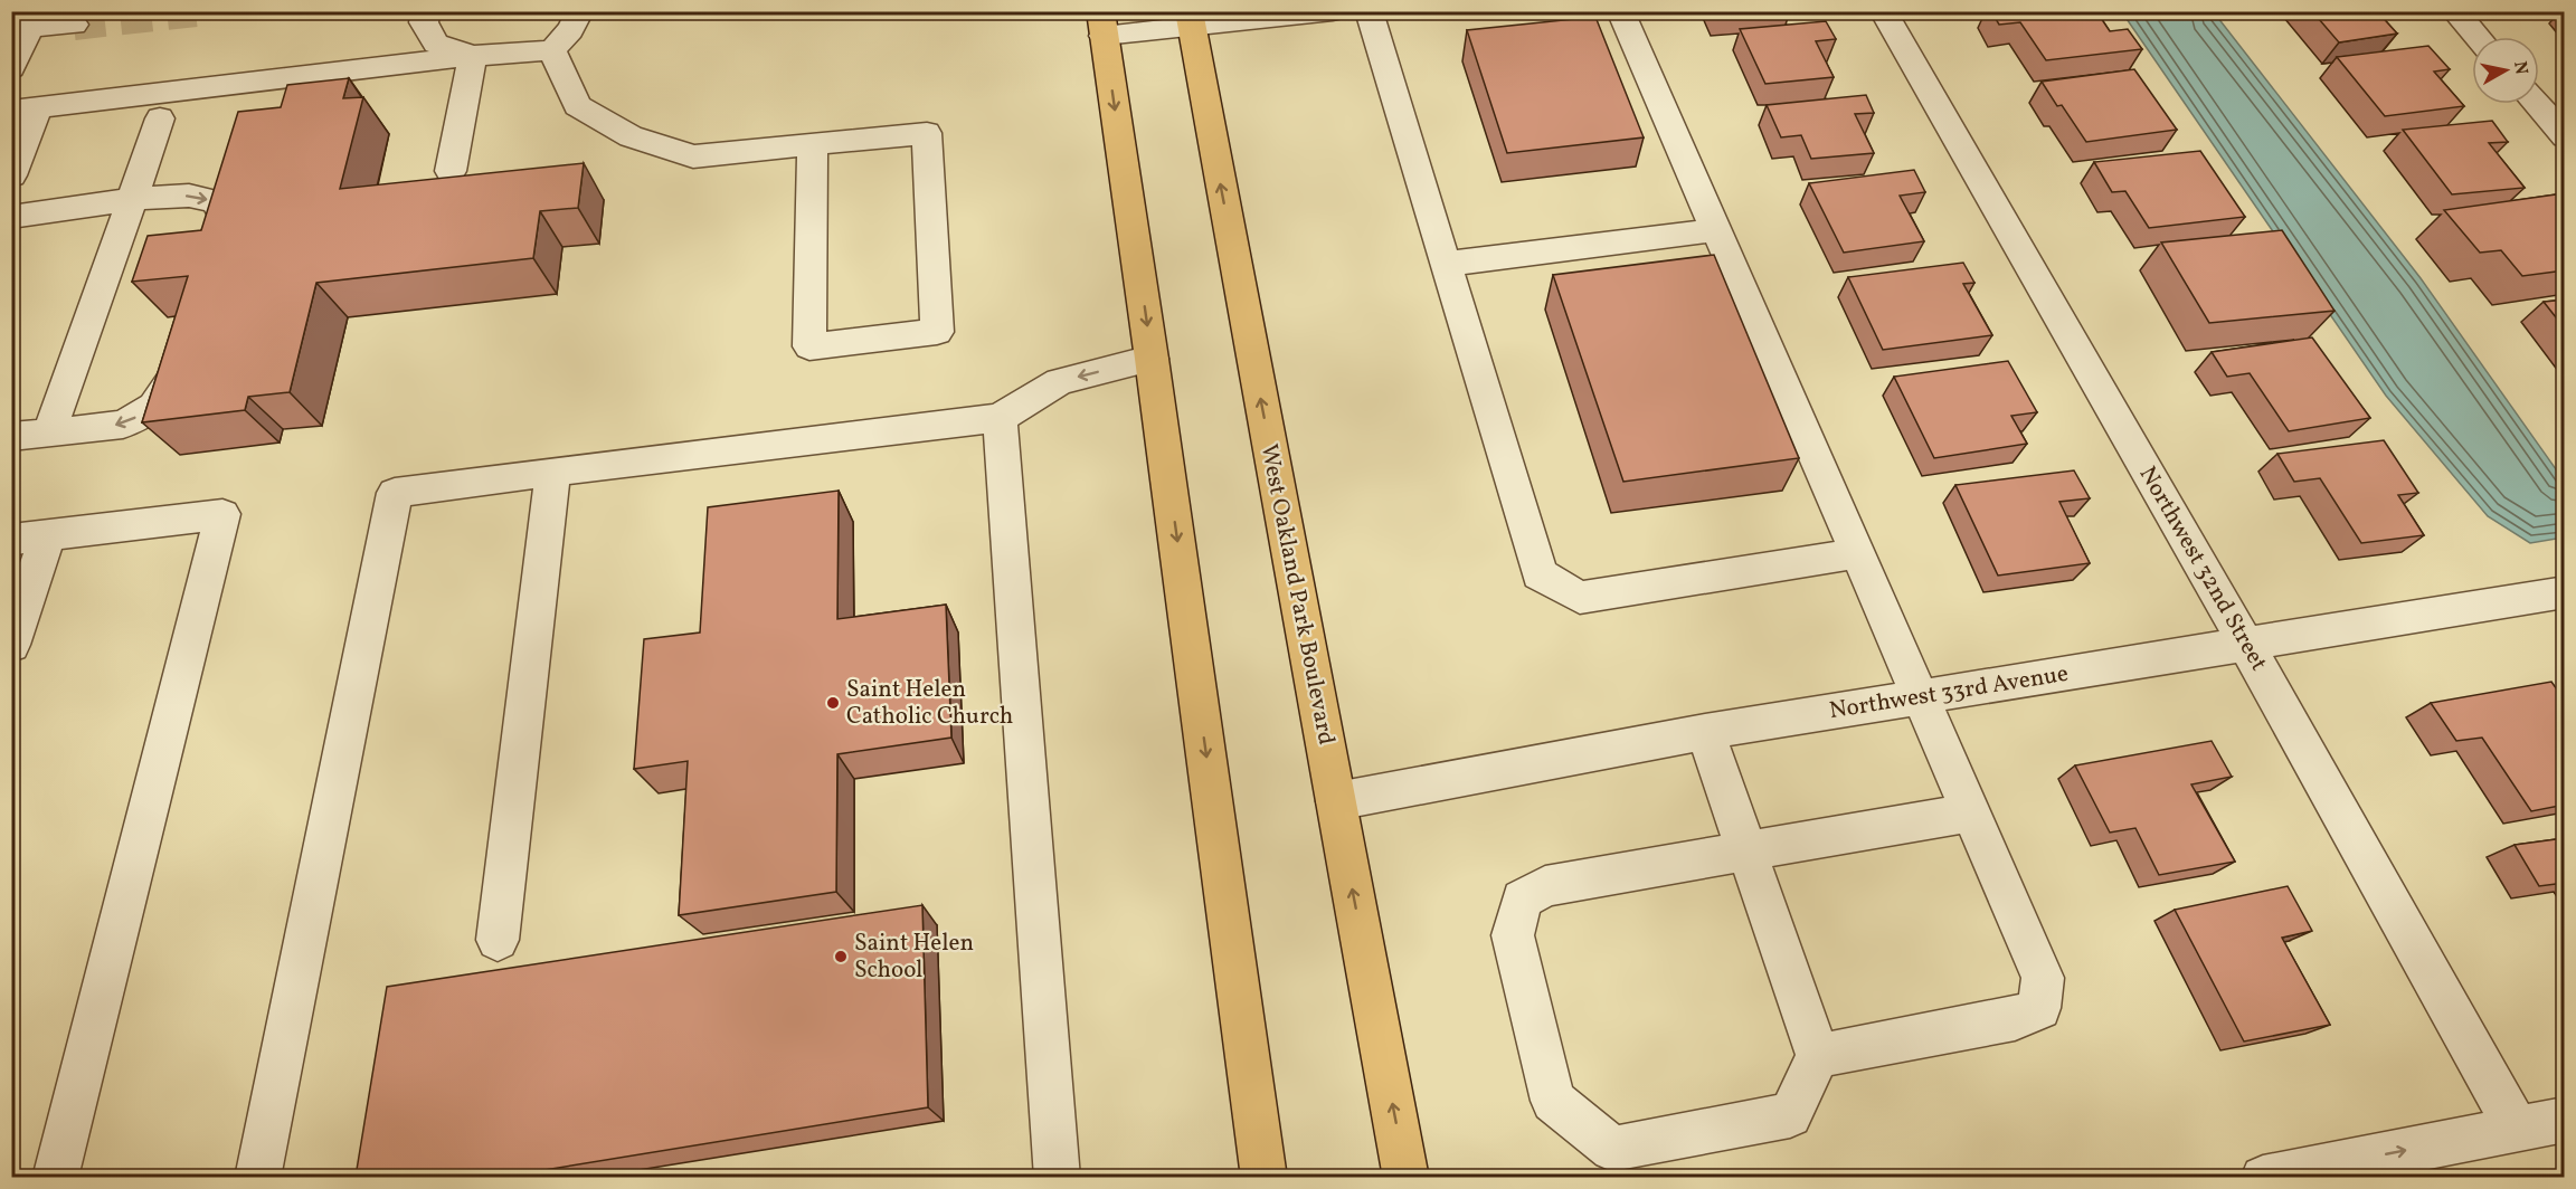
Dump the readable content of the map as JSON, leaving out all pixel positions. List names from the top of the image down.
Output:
{
  "streets": {
    "main road": ["West Oakland Park Boulevard"],
    "street": ["Northwest 32nd Street", "Northwest 33rd Avenue"]
  },
  "crossings": [
    ["Northwest 32nd Street", "Northwest 33rd Avenue"],
    ["West Oakland Park Boulevard", "Northwest 33rd Avenue"]
  ],
  "places": ["Saint Helen Catholic Church", "Saint Helen School"],
  "north": "right"
}
